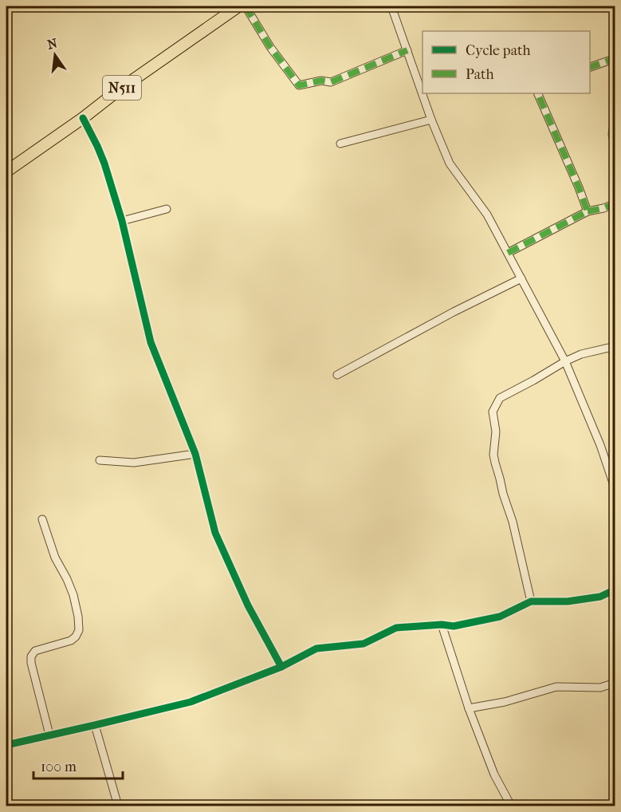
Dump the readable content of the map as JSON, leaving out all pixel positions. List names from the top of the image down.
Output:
{
  "streets": {
    "highway": ["N511"]
  },
  "legend": ["Cycle path", "Path"],
  "scale_bar": "100 m",
  "north": "top"
}
